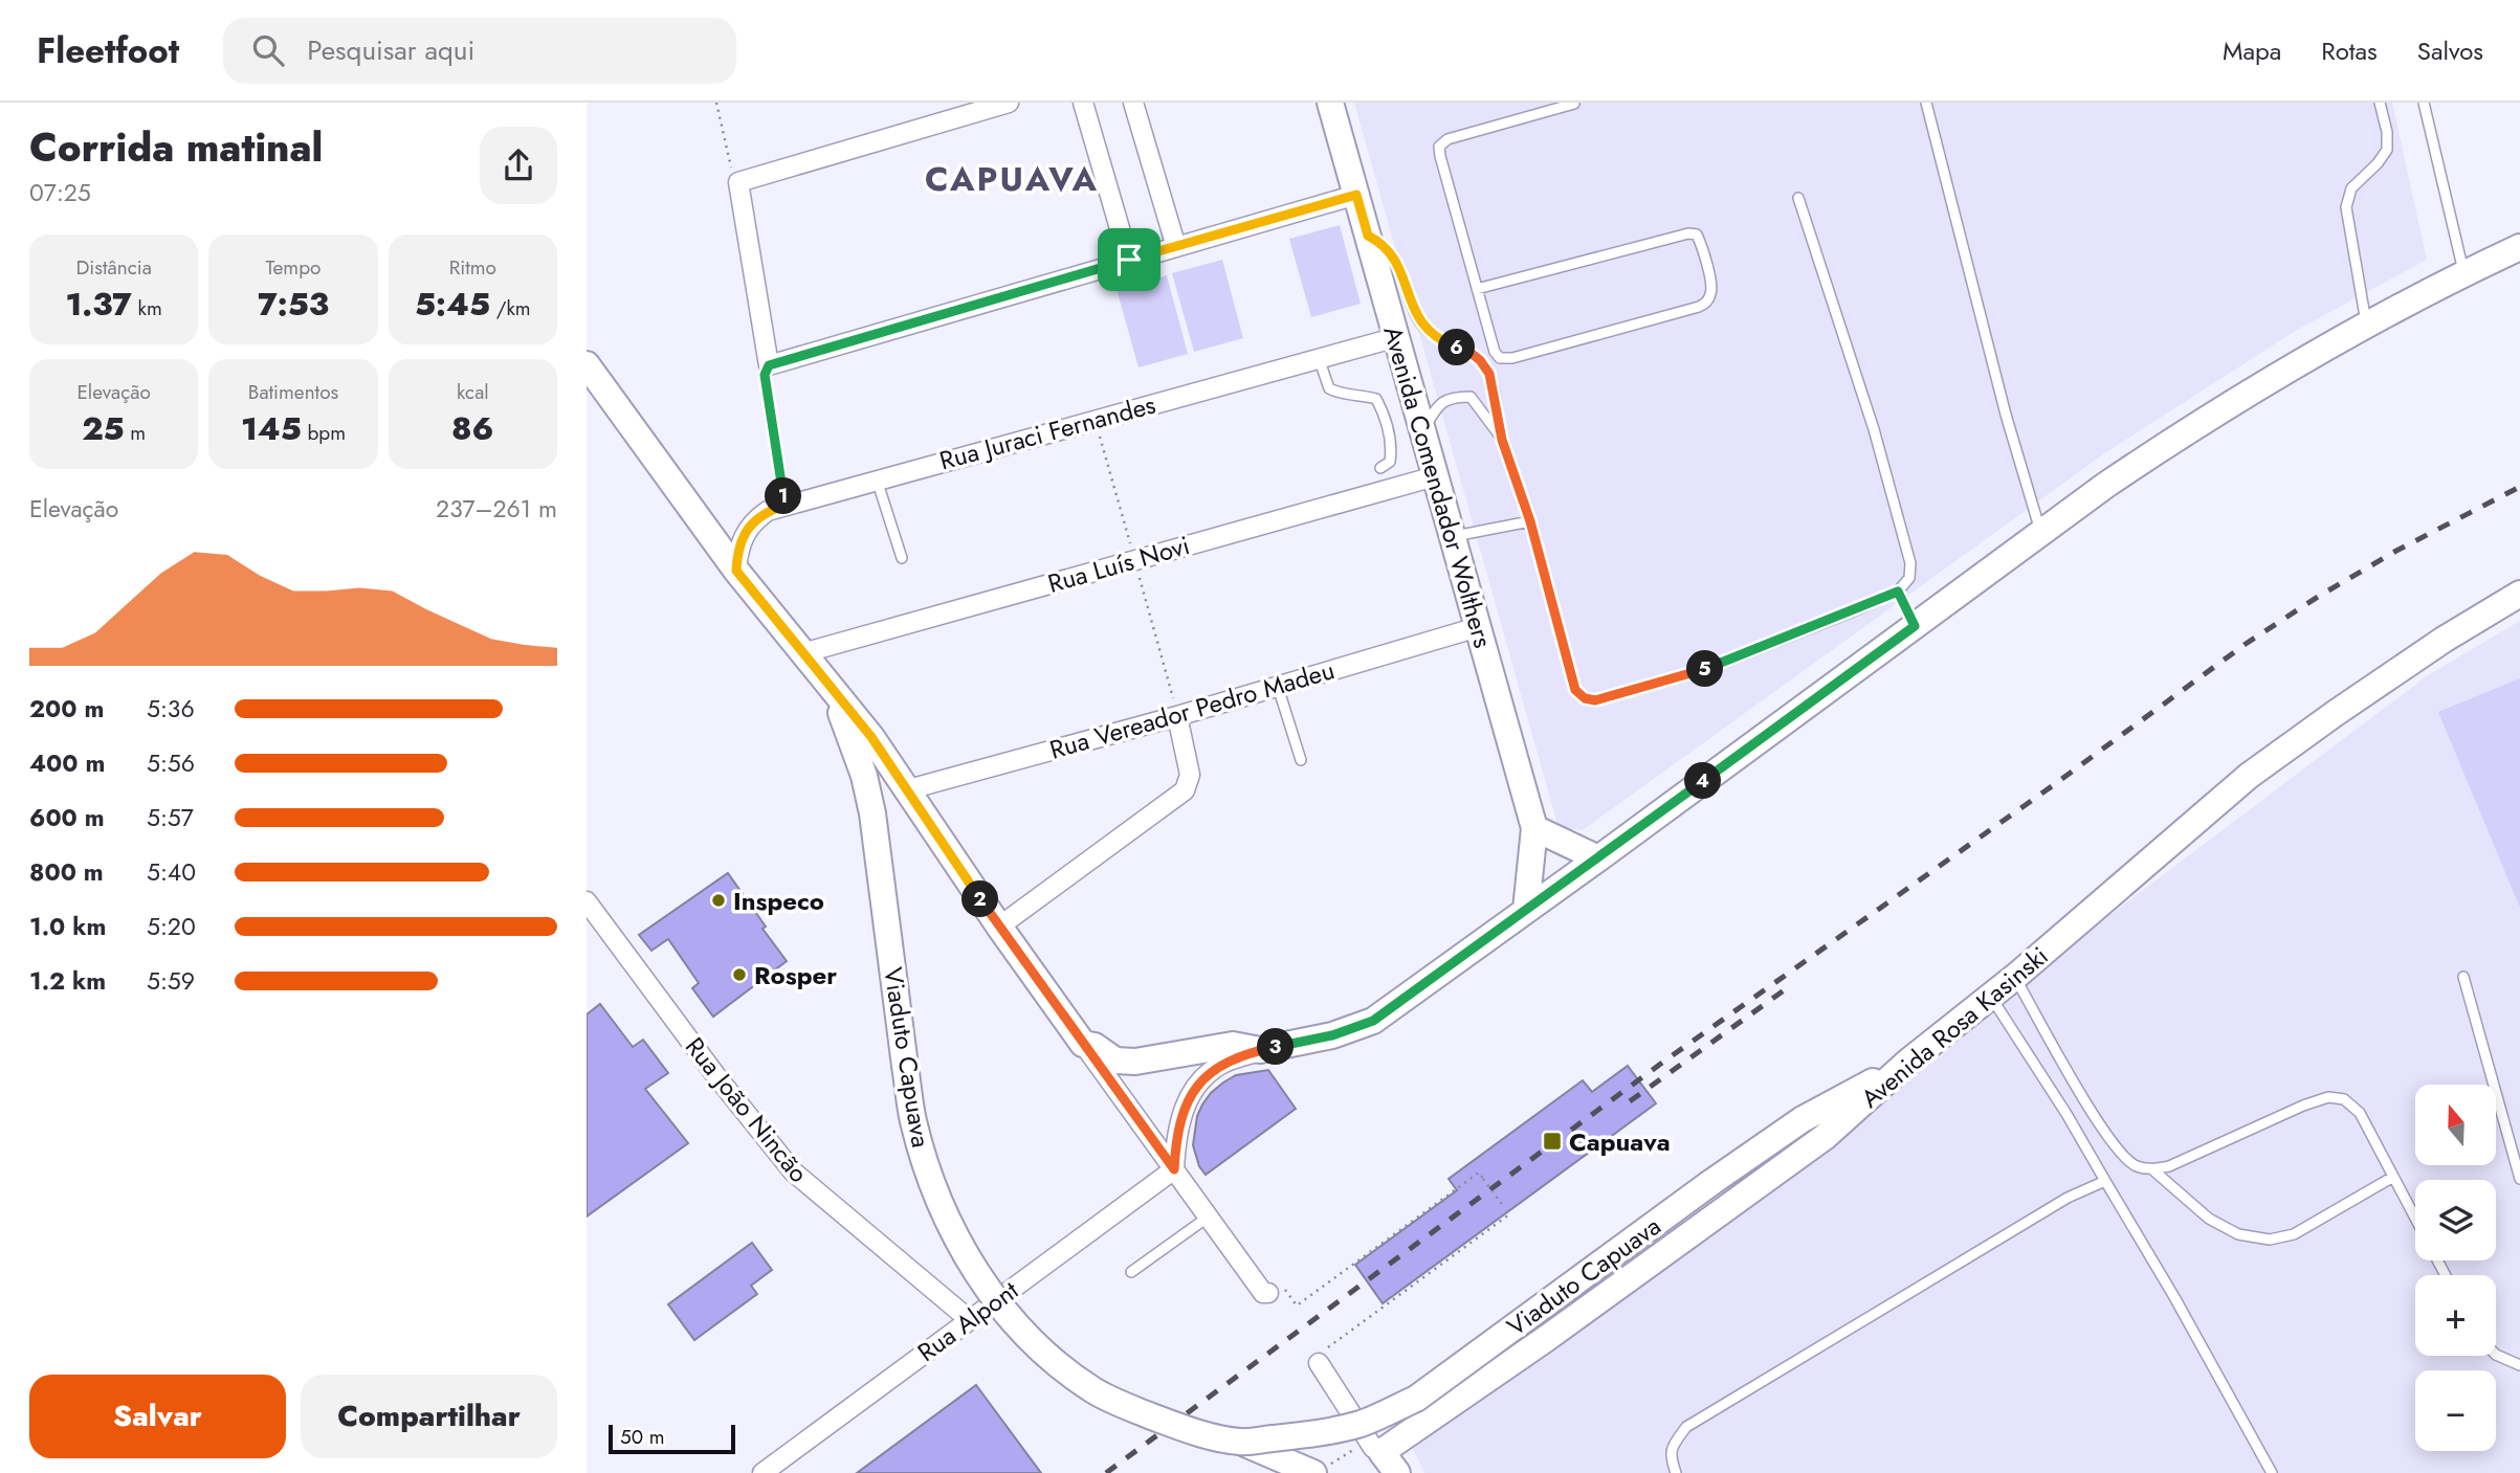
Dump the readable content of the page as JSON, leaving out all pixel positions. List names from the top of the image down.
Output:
{
  "streets": {
    "main road": ["Avenida Comendador Wolthers", "Avenida Rosa Kasinski", "Viaduto Capuava"],
    "street": [
      "Rua Juraci Fernandes",
      "Rua Luís Novi",
      "Rua Vereador Pedro Madeu",
      "Rua João Nincão",
      "Rua Alpont"
    ]
  },
  "crossings": [
    ["Rua Juraci Fernandes", "Avenida Comendador Wolthers"],
    ["Avenida Comendador Wolthers", "Rua Luís Novi"],
    ["Avenida Comendador Wolthers", "Rua Vereador Pedro Madeu"],
    ["Avenida Rosa Kasinski", "Viaduto Capuava"],
    ["Rua João Nincão", "Rua Alpont"]
  ],
  "districts": ["CAPUAVA"],
  "places": {
    "other": ["Inspeco", "Rosper"],
    "transit": ["Capuava"]
  },
  "scale_bar": "50 m",
  "north": "top",
  "page": {
    "header": "Fleetfoot",
    "search": "Pesquisar aqui",
    "nav": ["Mapa", "Rotas", "Salvos"],
    "heading": ["Corrida matinal", "07:25"],
    "stats": [
      ["Distância", "1.37 km"],
      ["Tempo", "7:53"],
      ["Ritmo", "5:45 /km"],
      ["Elevação", "25 m"],
      ["Batimentos", "145 bpm"],
      ["kcal", "86"]
    ],
    "pins": [
      "6",
      "1",
      "5",
      "4",
      "2",
      "3"
    ],
    "chart": ["Elevação", "237–261 m"],
    "list": [
      {
        "name": "200 m",
        "note": "5:36"
      },
      {
        "name": "400 m",
        "note": "5:56"
      },
      {
        "name": "600 m",
        "note": "5:57"
      },
      {
        "name": "800 m",
        "note": "5:40"
      },
      {
        "name": "1.0 km",
        "note": "5:20"
      },
      {
        "name": "1.2 km",
        "note": "5:59"
      }
    ],
    "map_buttons": ["+", "−"],
    "buttons": ["Salvar", "Compartilhar"],
    "scale": "50 m"
  }
}
